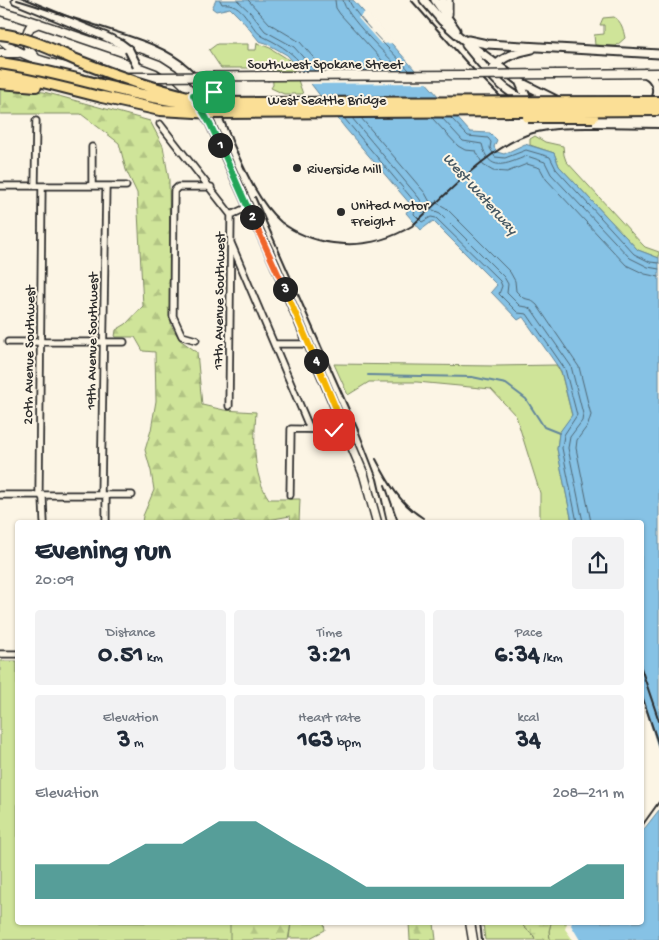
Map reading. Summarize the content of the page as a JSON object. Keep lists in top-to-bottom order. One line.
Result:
{"streets":{"highway":["West Seattle Bridge"],"main road":["Southwest Spokane Street"],"street":["17th Avenue Southwest","19th Avenue Southwest","20th Avenue Southwest"]},"water":["West Waterway"],"places":["Riverside Mill","United Motor Freight"],"page":{"pins":["1","2","3","4"],"heading":["Evening run","20:09"],"stats":[["Distance","0.51 km"],["Time","3:21"],["Pace","6:34 /km"],["Elevation","3 m"],["Heart rate","163 bpm"],["kcal","34"]],"chart":["Elevation","208–211 m"]}}
